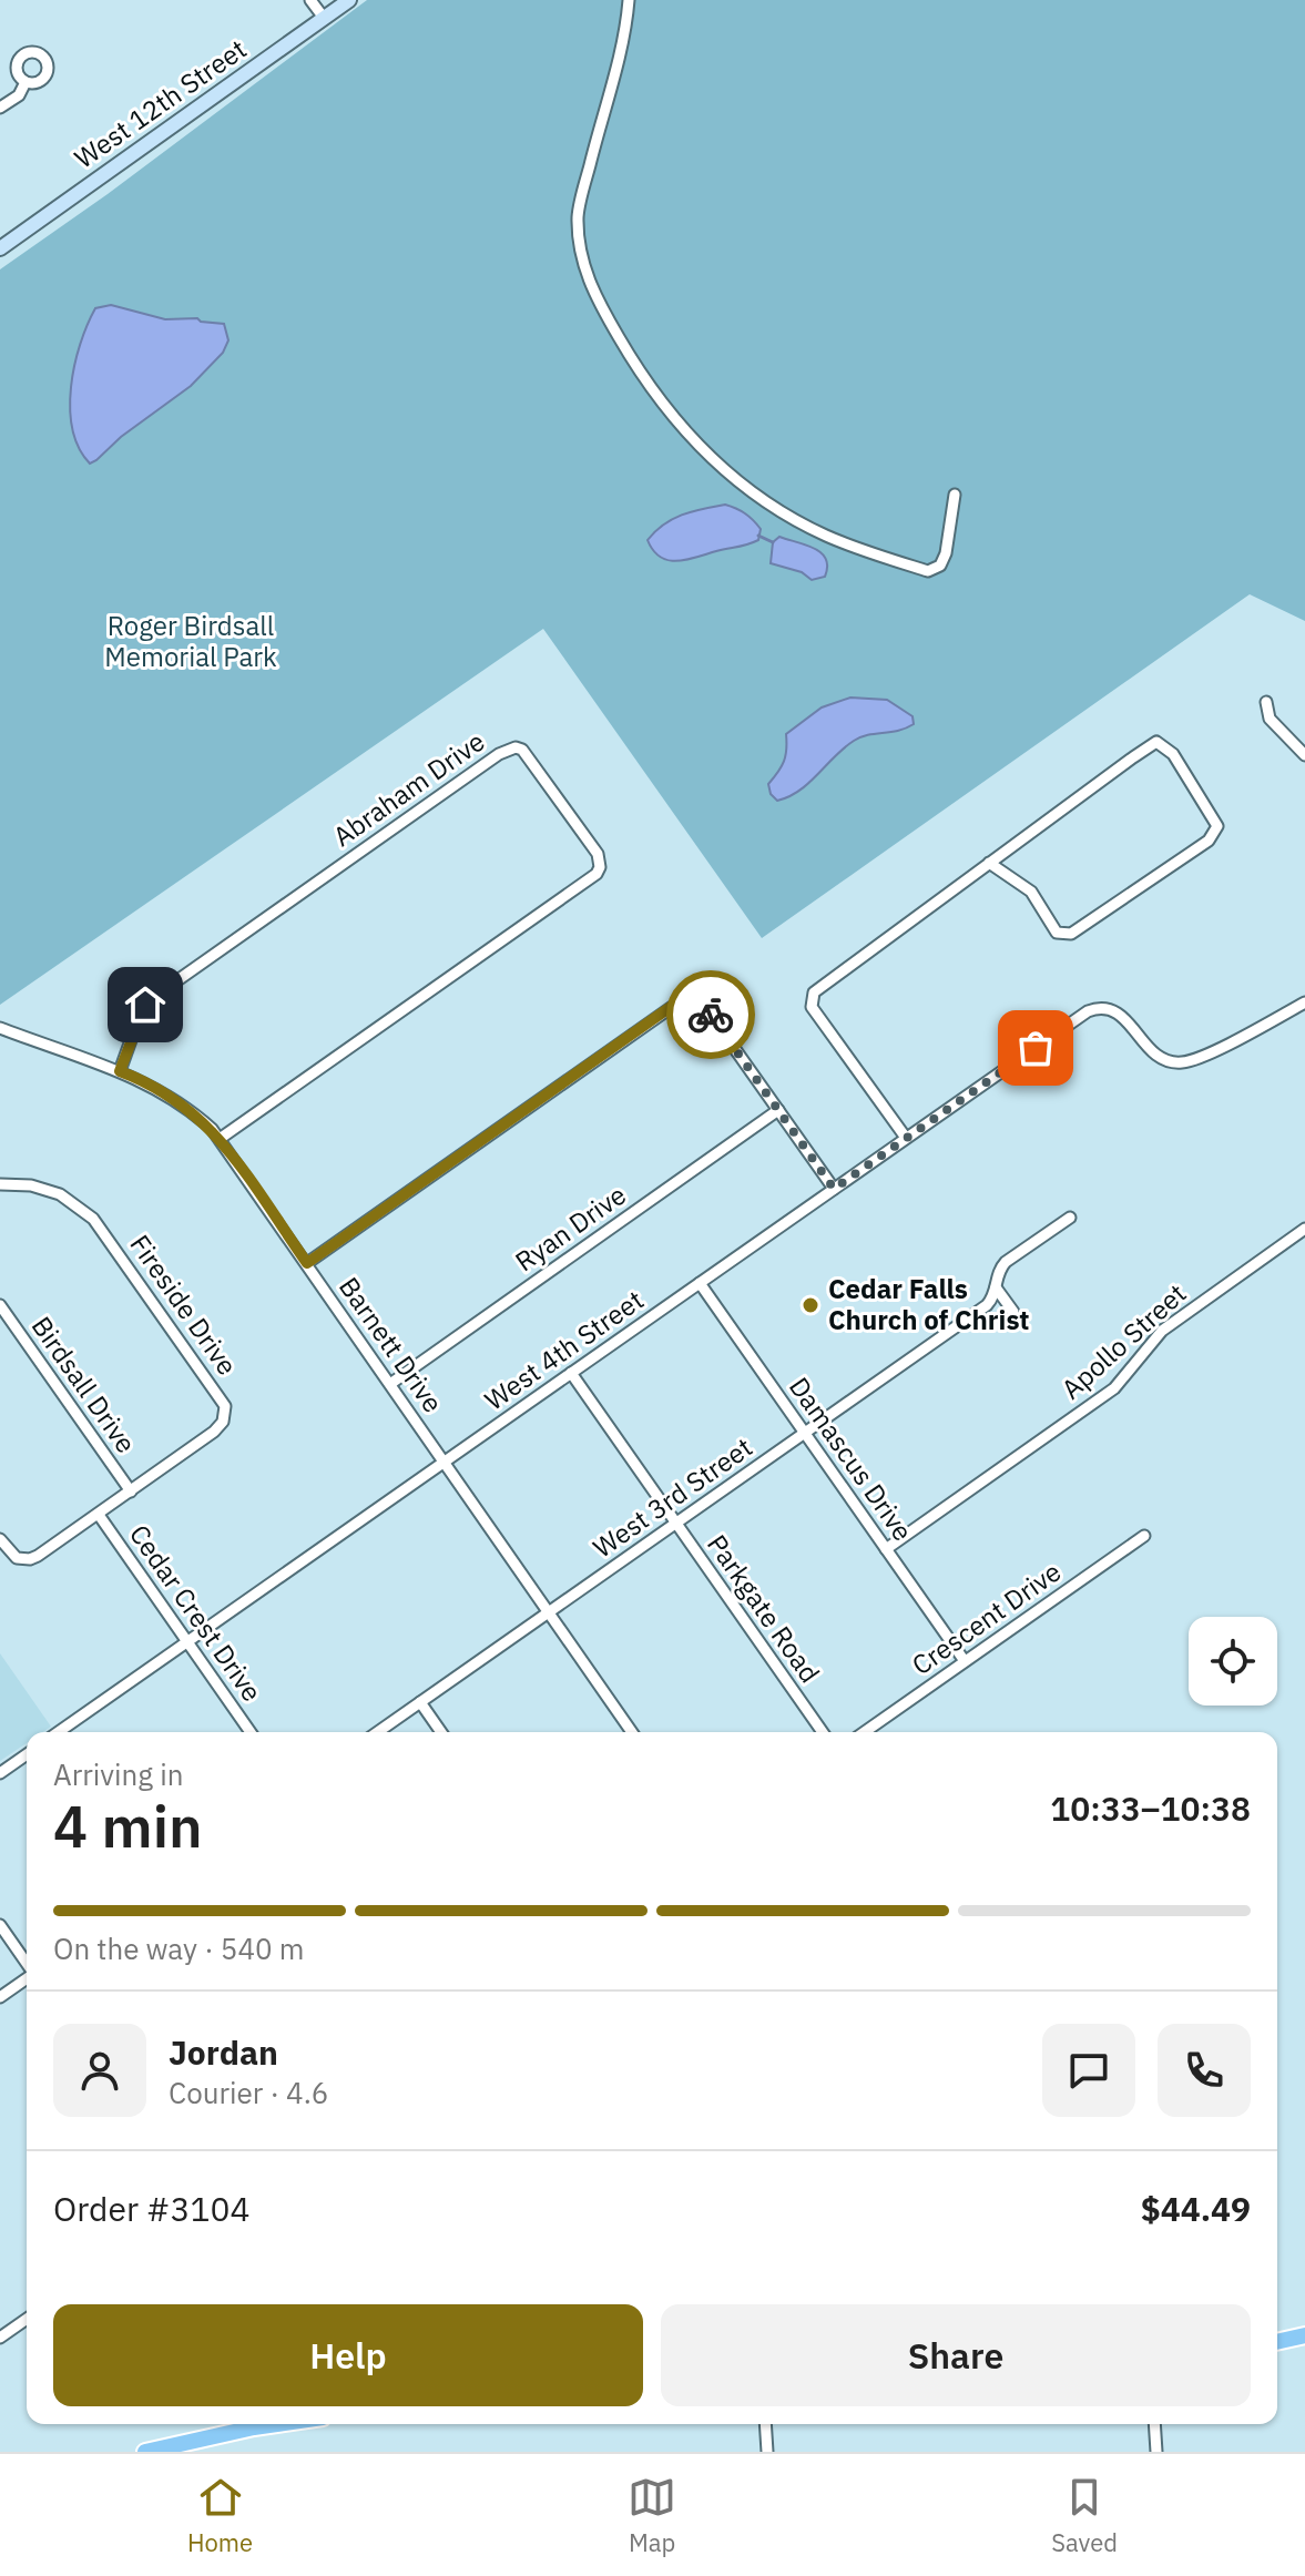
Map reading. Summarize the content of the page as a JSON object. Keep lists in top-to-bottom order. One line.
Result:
{"streets":{"main road":["West 12th Street"],"street":["Abraham Drive","Ryan Drive","Fireside Drive","Apollo Street","Barnett Drive","West 4th Street","Birdsall Drive","Damascus Drive","West 3rd Street","Parkgate Road","Cedar Crest Drive","Crescent Drive"]},"crossings":[["Abraham Drive","Barnett Drive"],["Ryan Drive","Barnett Drive"],["Fireside Drive","Birdsall Drive"],["Fireside Drive","Cedar Crest Drive"],["Apollo Street","Damascus Drive"],["Barnett Drive","West 4th Street"],["Barnett Drive","West 3rd Street"],["West 4th Street","Damascus Drive"],["West 4th Street","Parkgate Road"],["West 4th Street","Cedar Crest Drive"],["Damascus Drive","West 3rd Street"],["Damascus Drive","Crescent Drive"],["West 3rd Street","Parkgate Road"]],"parks":["Roger Birdsall Memorial Park"],"places":["Cedar Falls Church of Christ"],"page":{"heading":["4 min","Arriving in","10:33–10:38"],"panel":["Jordan","Courier · 4.6","Order #3104","$44.49"],"bar":"On the way · 540 m","buttons":["Help","Share"],"tabs":["Home","Map","Saved"]}}
